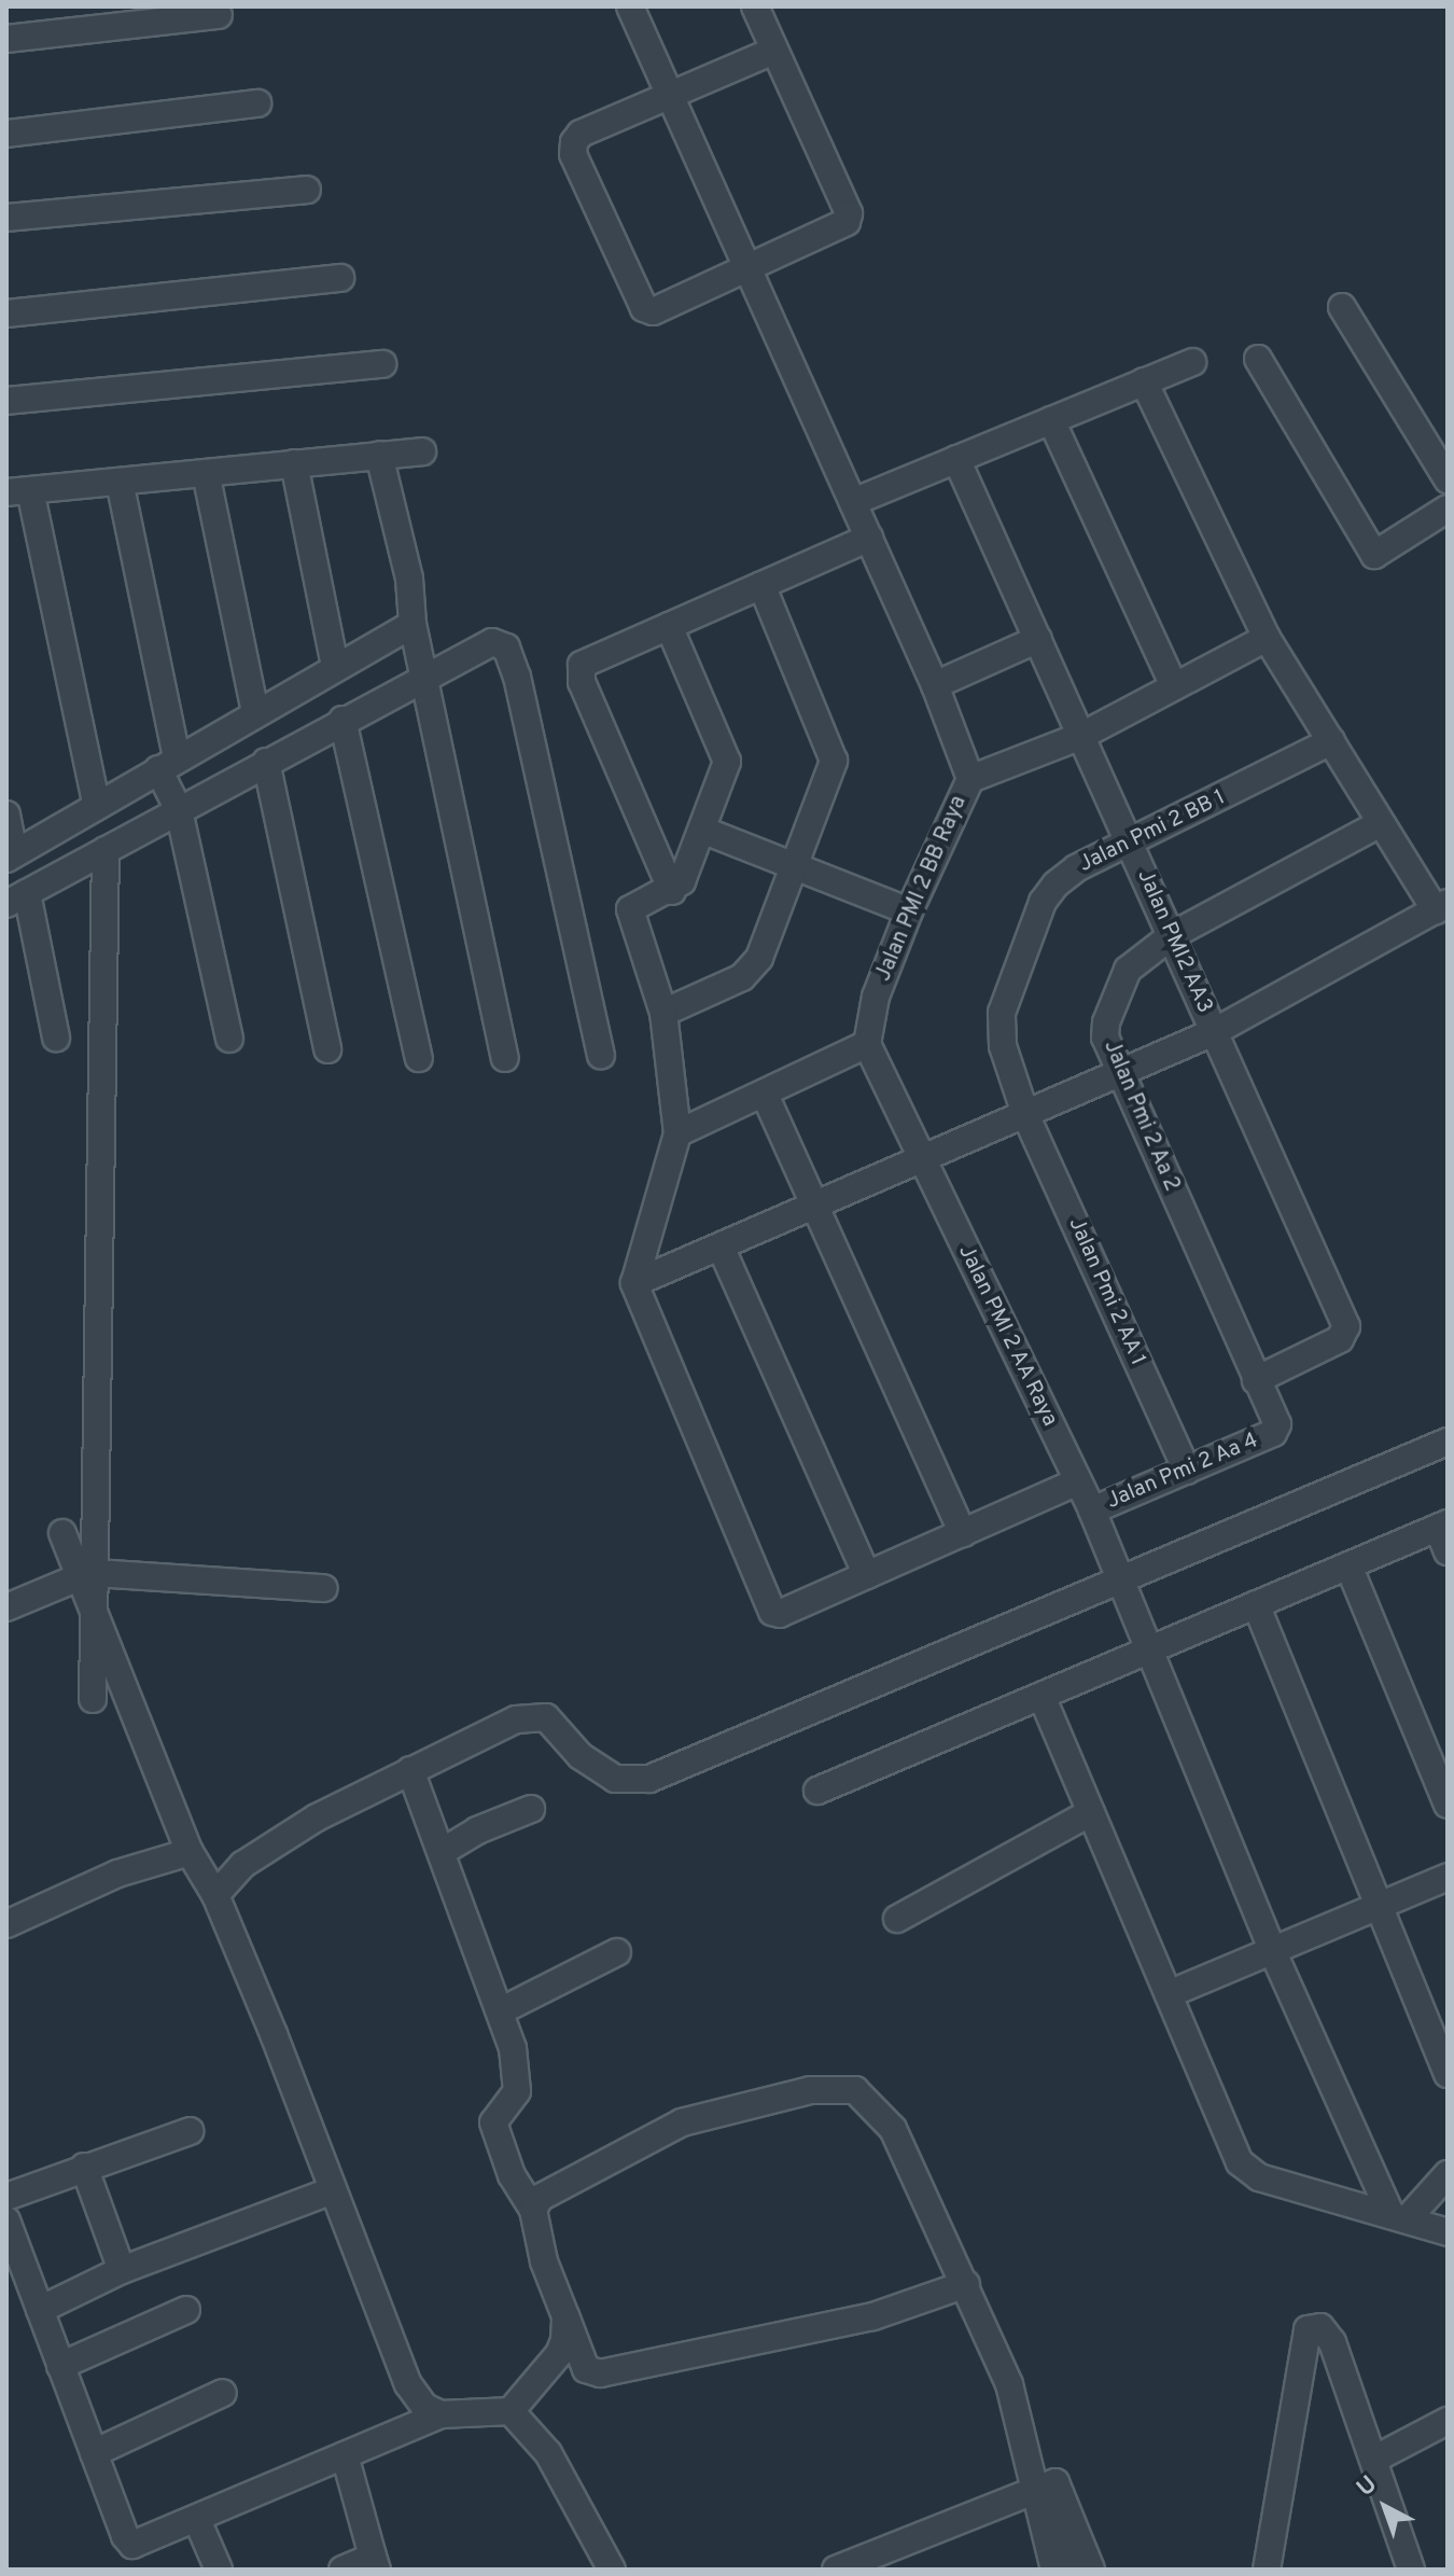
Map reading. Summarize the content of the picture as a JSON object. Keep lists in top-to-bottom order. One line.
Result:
{"streets":{"street":["Jalan Pmi 2 BB 1","Jalan PMI 2 BB Raya","Jalan PMI2 AA3","Jalan Pmi 2 Aa 2","Jalan Pmi 2 AA 1","Jalan PMI 2 AA Raya","Jalan Pmi 2 Aa 4"]},"crossings":[["Jalan Pmi 2 BB 1","Jalan PMI2 AA3"],["Jalan Pmi 2 BB 1","Jalan Pmi 2 AA 1"],["Jalan PMI 2 BB Raya","Jalan PMI2 AA3"],["Jalan PMI2 AA3","Jalan Pmi 2 Aa 2"],["Jalan Pmi 2 Aa 2","Jalan Pmi 2 Aa 4"],["Jalan Pmi 2 AA 1","Jalan Pmi 2 Aa 4"],["Jalan PMI 2 AA Raya","Jalan Pmi 2 Aa 4"]],"north":"top left"}
